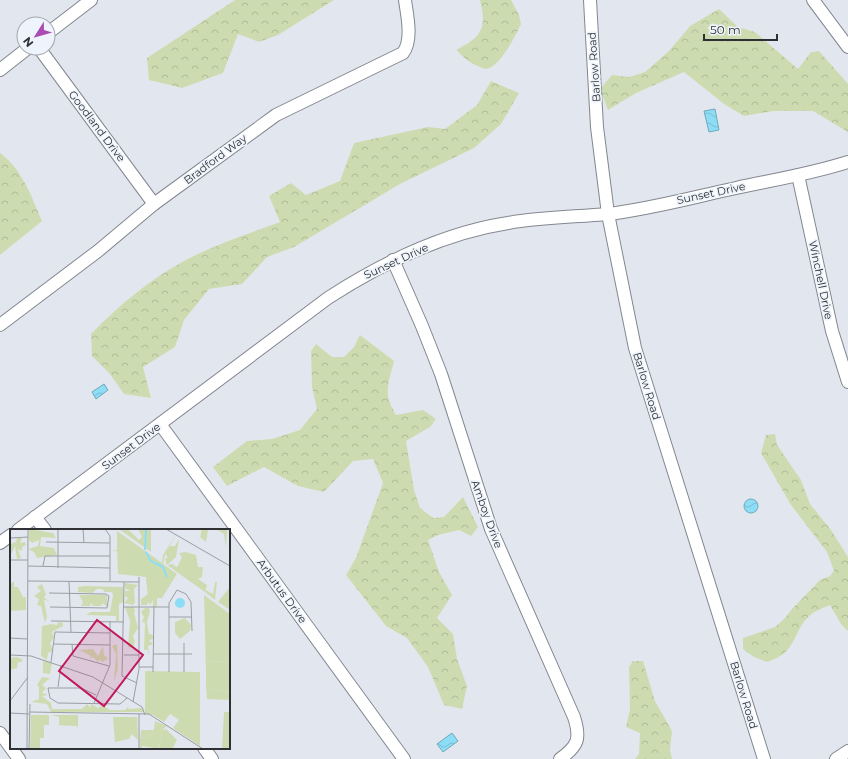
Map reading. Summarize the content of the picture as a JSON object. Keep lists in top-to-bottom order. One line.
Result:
{"streets":{"street":["Barlow Road","Goodland Drive","Bradford Way","Sunset Drive","Winchell Drive","Amboy Drive","Arbutus Drive"]},"crossings":[["Barlow Road","Sunset Drive"],["Goodland Drive","Bradford Way"],["Sunset Drive","Winchell Drive"],["Sunset Drive","Amboy Drive"],["Sunset Drive","Arbutus Drive"]],"scale_bar":"50 m","north":"bottom left"}
